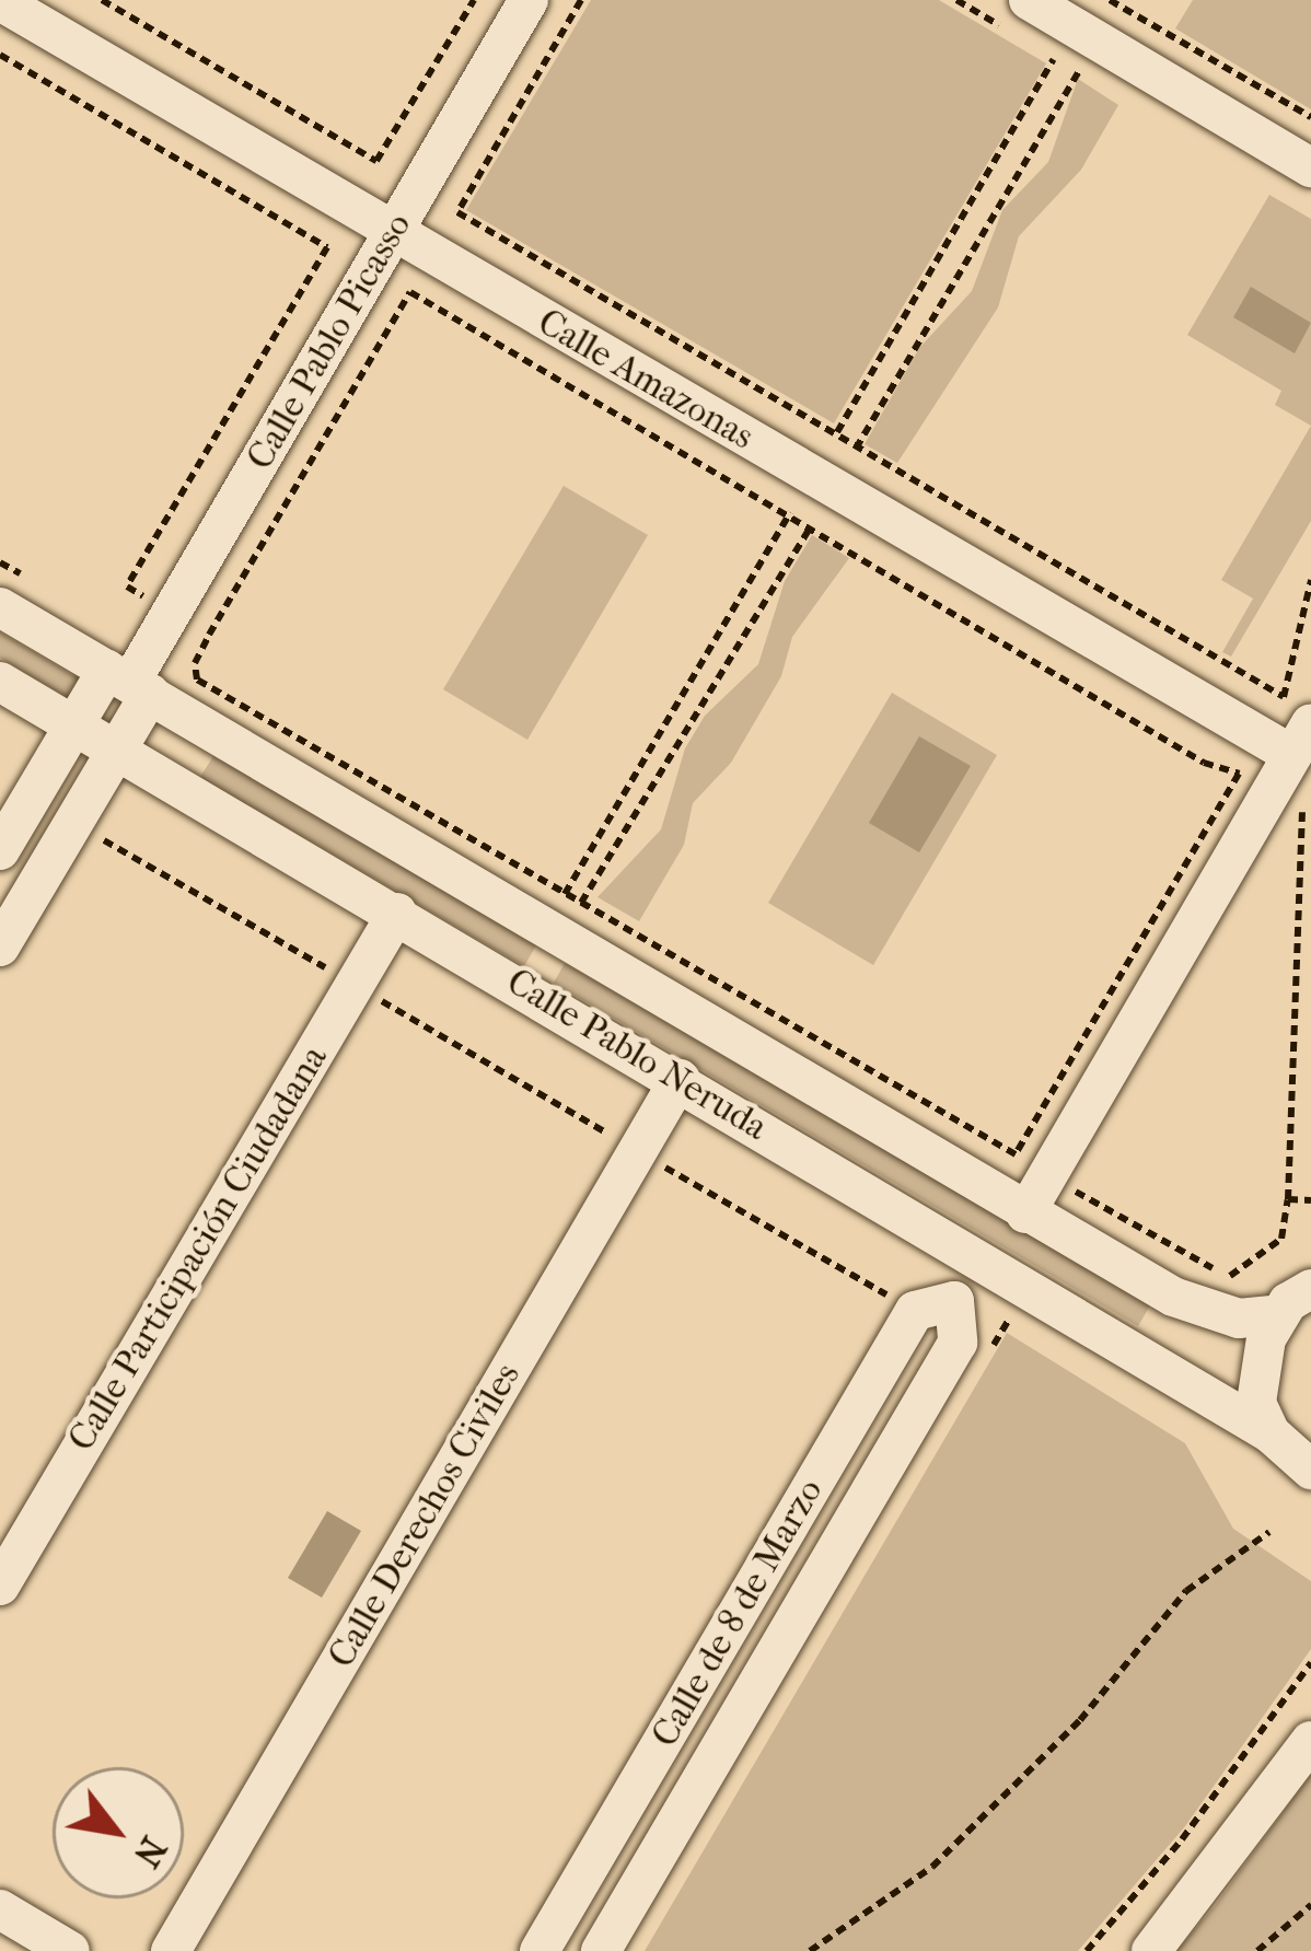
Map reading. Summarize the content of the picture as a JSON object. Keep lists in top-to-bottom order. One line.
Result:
{"streets":{"street":["Calle Pablo Picasso","Calle Amazonas","Calle Pablo Neruda","Calle Participación Ciudadana","Calle Derechos Civiles","Calle de 8 de Marzo"]},"crossings":[["Calle Pablo Picasso","Calle Amazonas"],["Calle Pablo Picasso","Calle Pablo Neruda"],["Calle Pablo Neruda","Calle Participación Ciudadana"],["Calle Pablo Neruda","Calle Derechos Civiles"],["Calle Pablo Neruda","Calle de 8 de Marzo"]],"north":"bottom right"}
